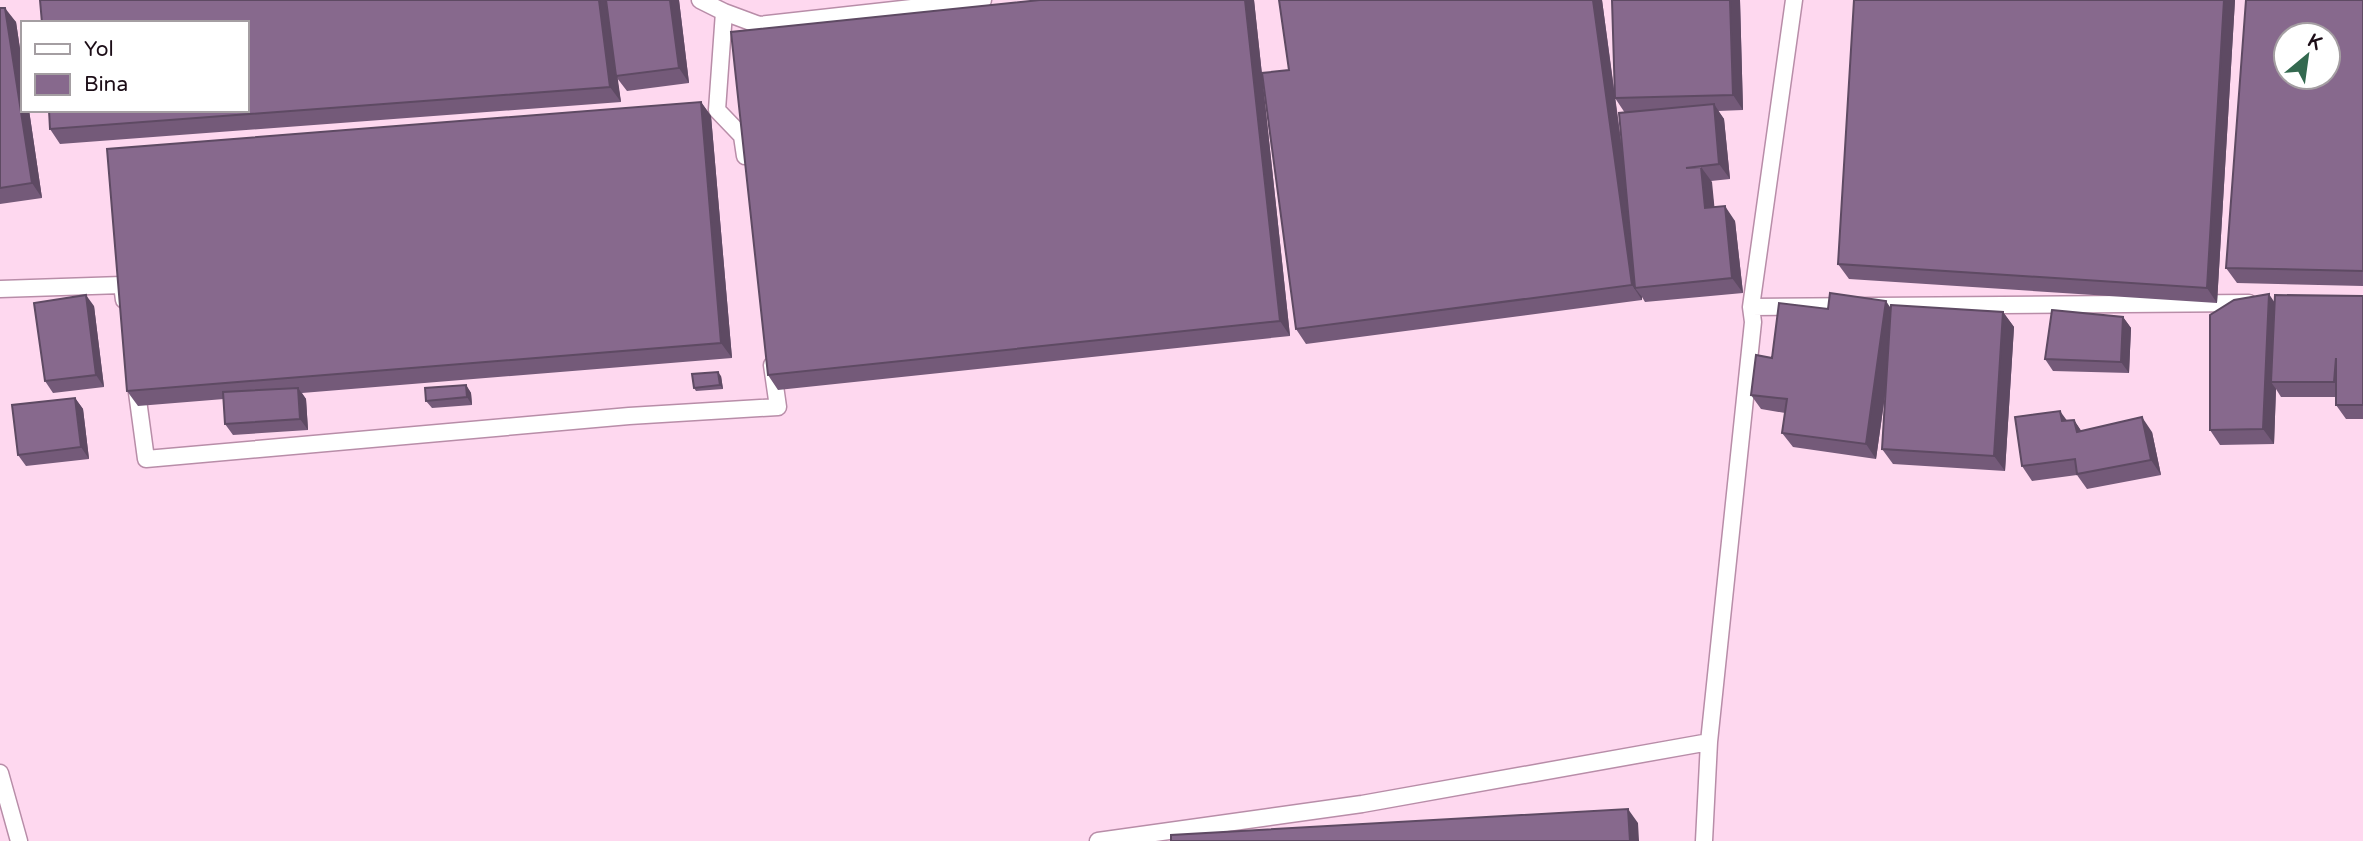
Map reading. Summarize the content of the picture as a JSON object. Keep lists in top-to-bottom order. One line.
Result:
{"legend":["Yol","Bina"],"north":"top right"}
